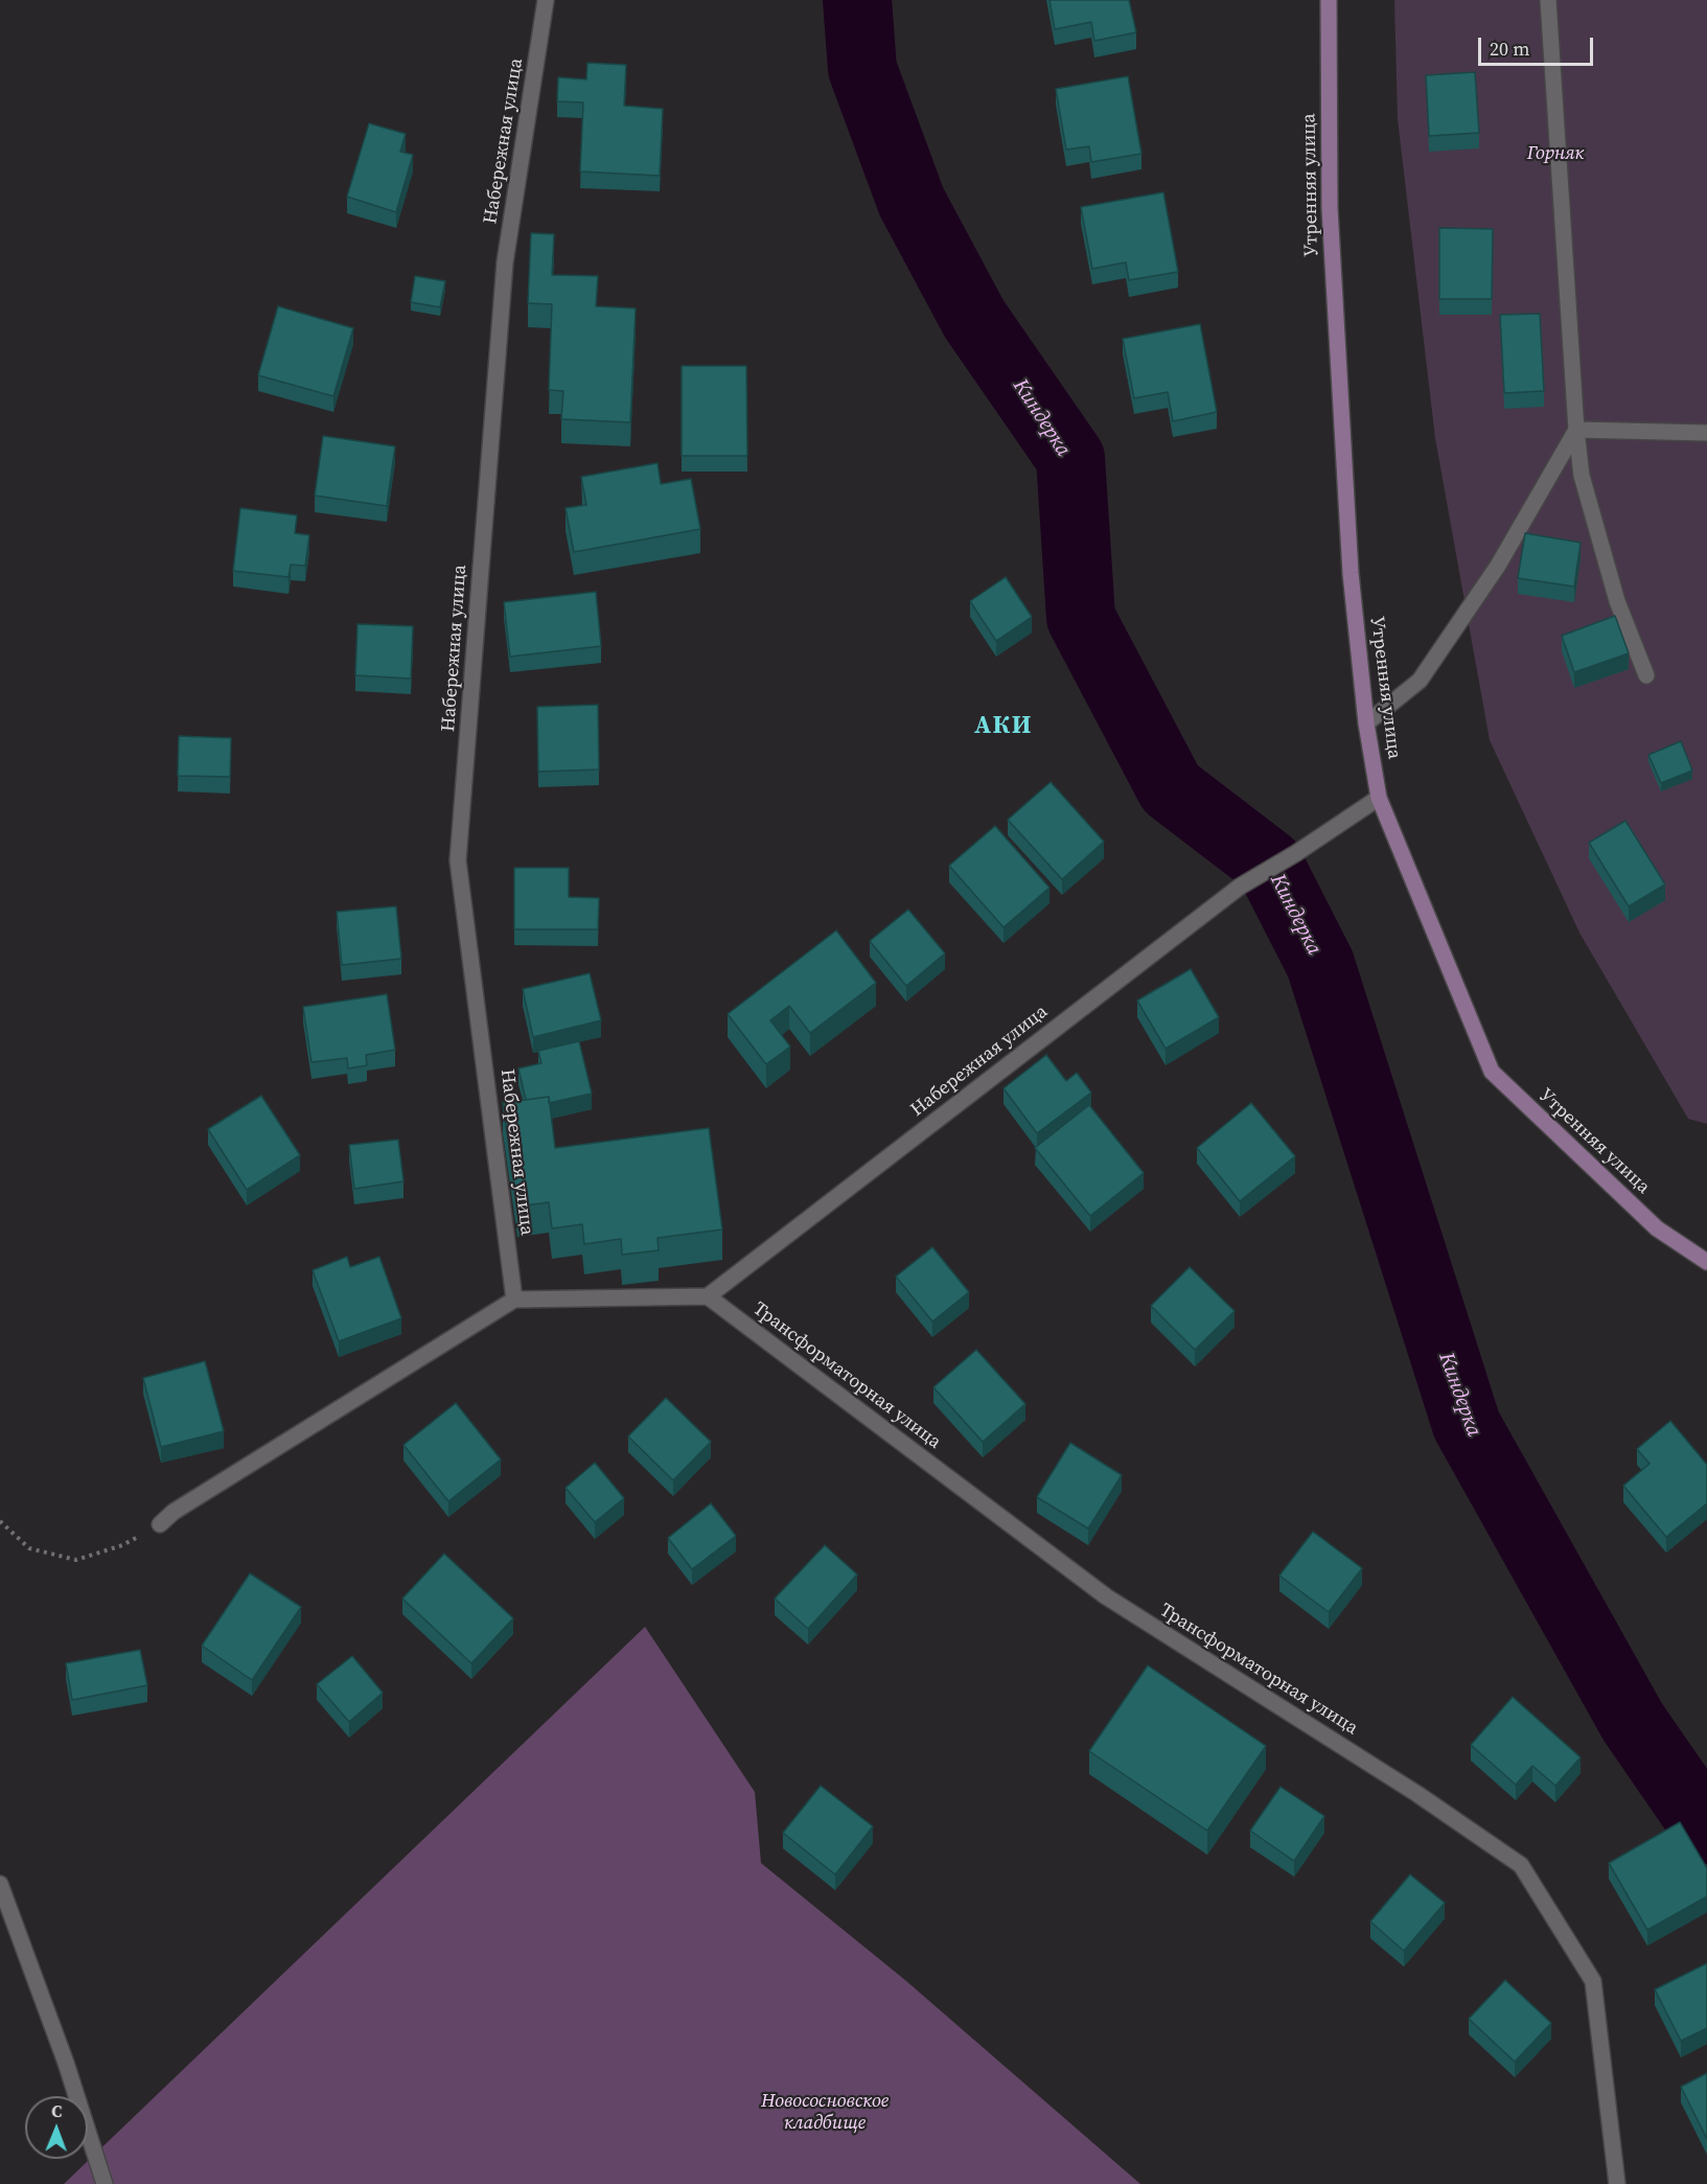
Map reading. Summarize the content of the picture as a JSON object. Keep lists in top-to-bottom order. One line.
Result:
{"streets":{"street":["Набережная улица","Утренняя улица","Трансформаторная улица"]},"crossings":[["Набережная улица","Утренняя улица"],["Набережная улица","Трансформаторная улица"]],"districts":["АКИ"],"water":["Киндерка"],"parks":["Горняк","Новососновское кладбище"],"scale_bar":"20 m","north":"top"}
